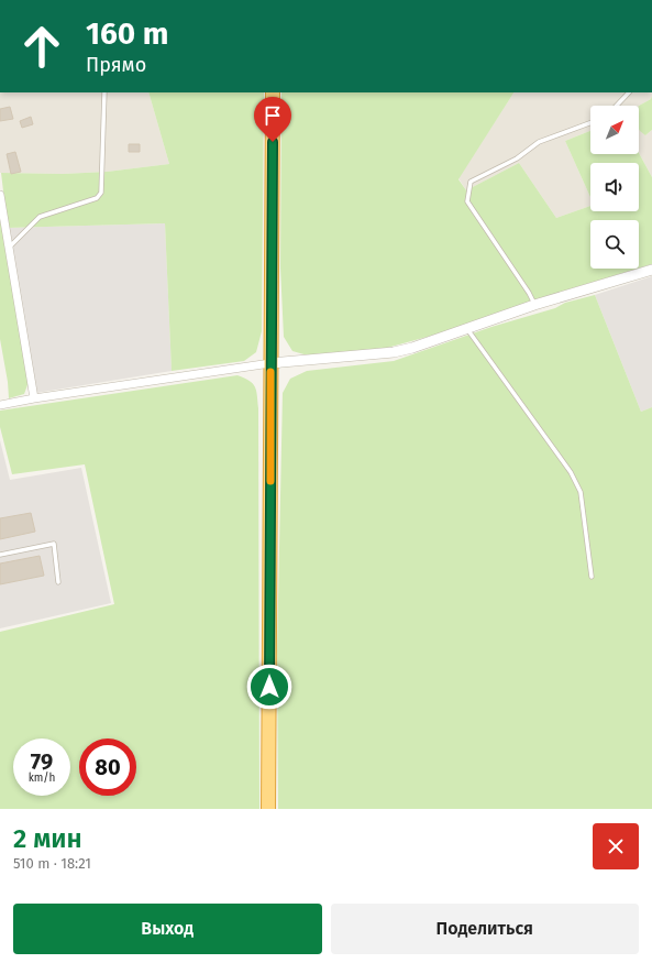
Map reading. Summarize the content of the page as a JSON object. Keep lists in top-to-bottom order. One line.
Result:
{"north":"top right","page":{"turn":["160 m","Прямо"],"speed":"79 km/h","limit":"80","heading":["2 мин","510 m · 18:21"],"buttons":["Выход","Поделиться"]}}
